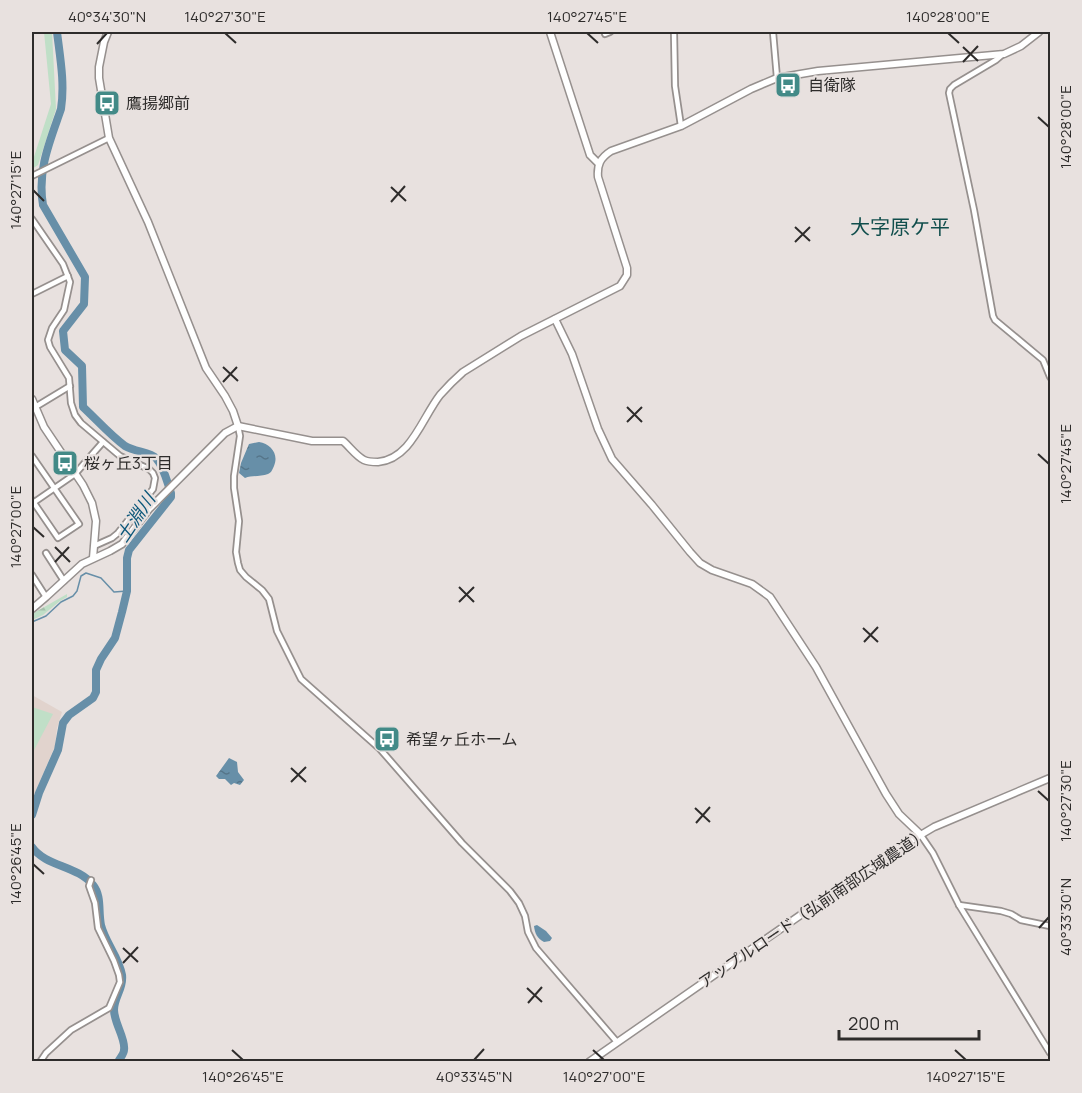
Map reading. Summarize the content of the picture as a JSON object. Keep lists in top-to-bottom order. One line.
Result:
{"streets":{"street":["アップルロード（弘前南部広域農道）"]},"districts":["大字原ケ平"],"water":["土淵川"],"places":{"bus stop":["自衛隊","鷹揚郷前","桜ヶ丘3丁目","希望ヶ丘ホーム"]},"scale_bar":"200 m","coordinates":["40°34'30\"N","140°27'30\"E","140°27'45\"E","140°28'00\"E","140°27'15\"E","140°27'00\"E","140°26'45\"E","40°33'30\"N","40°33'45\"N"]}
